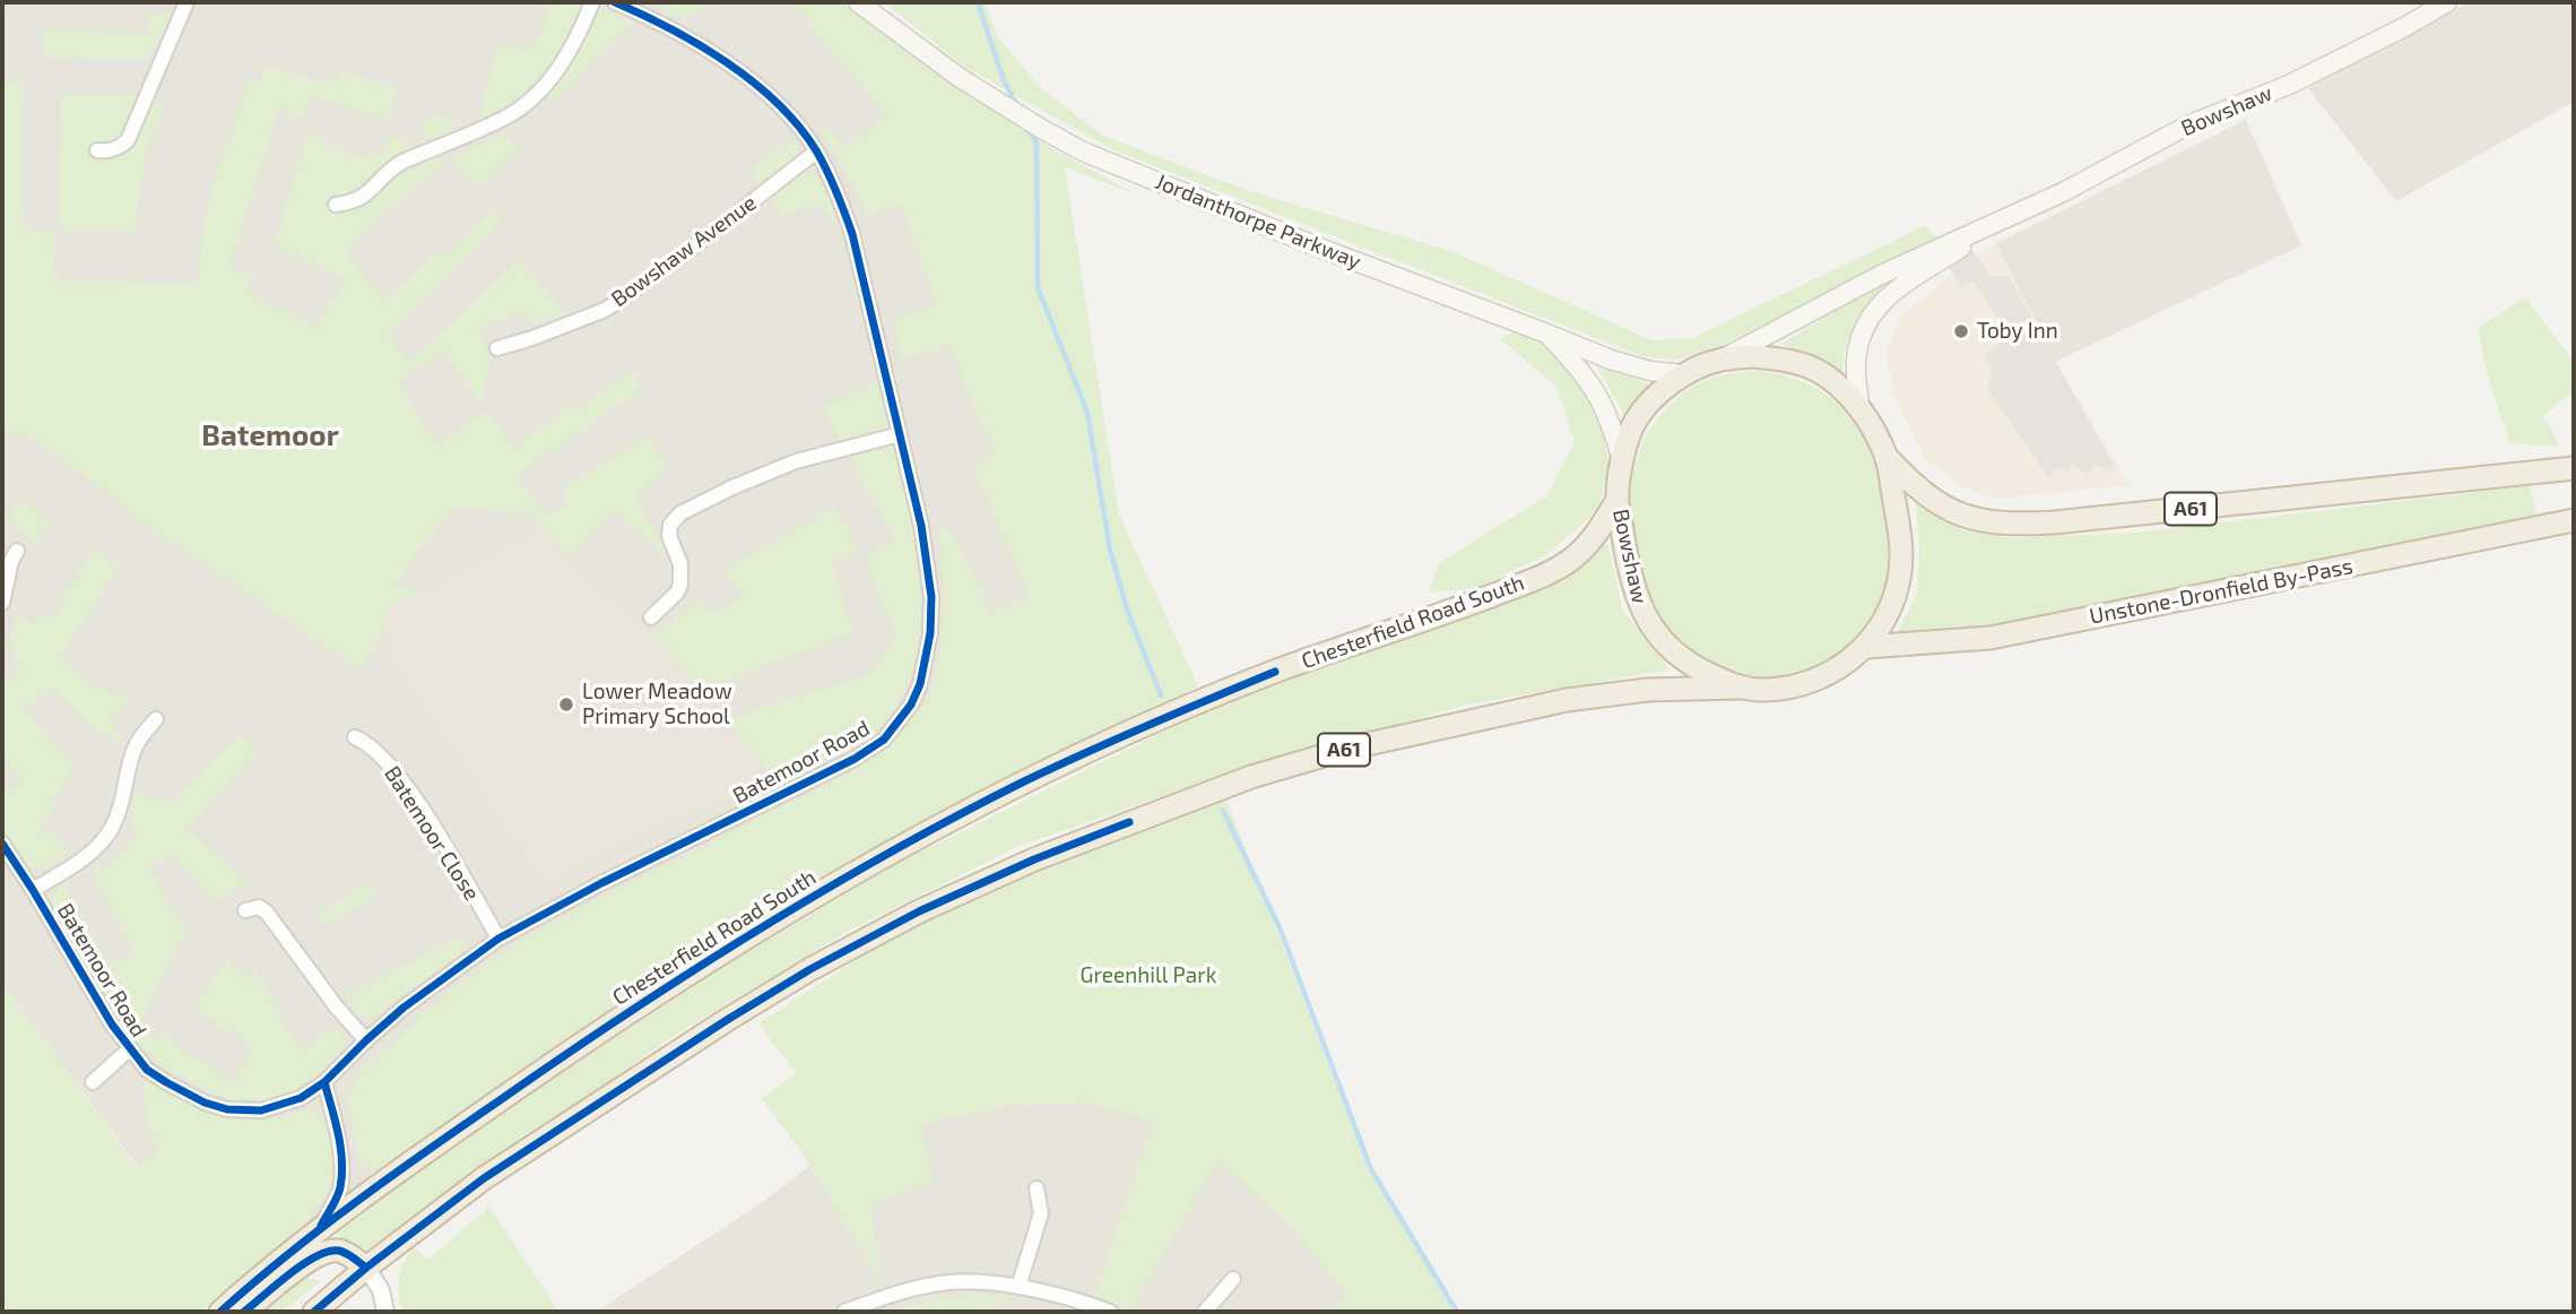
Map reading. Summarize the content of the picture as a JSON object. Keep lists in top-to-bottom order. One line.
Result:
{"streets":{"highway":["Bowshaw","A61","Unstone-Dronfield By-Pass","Chesterfield Road South"],"main road":["Jordanthorpe Parkway"],"street":["Bowshaw Avenue","Batemoor Road","Batemoor Close"]},"crossings":[["Bowshaw","Jordanthorpe Parkway"],["Bowshaw","A61"],["Bowshaw","Unstone-Dronfield By-Pass"],["Bowshaw","Chesterfield Road South"],["Bowshaw Avenue","Batemoor Road"],["Batemoor Road","Batemoor Close"]],"districts":["Batemoor"],"parks":["Greenhill Park"],"places":["Toby Inn","Lower Meadow Primary School"]}
